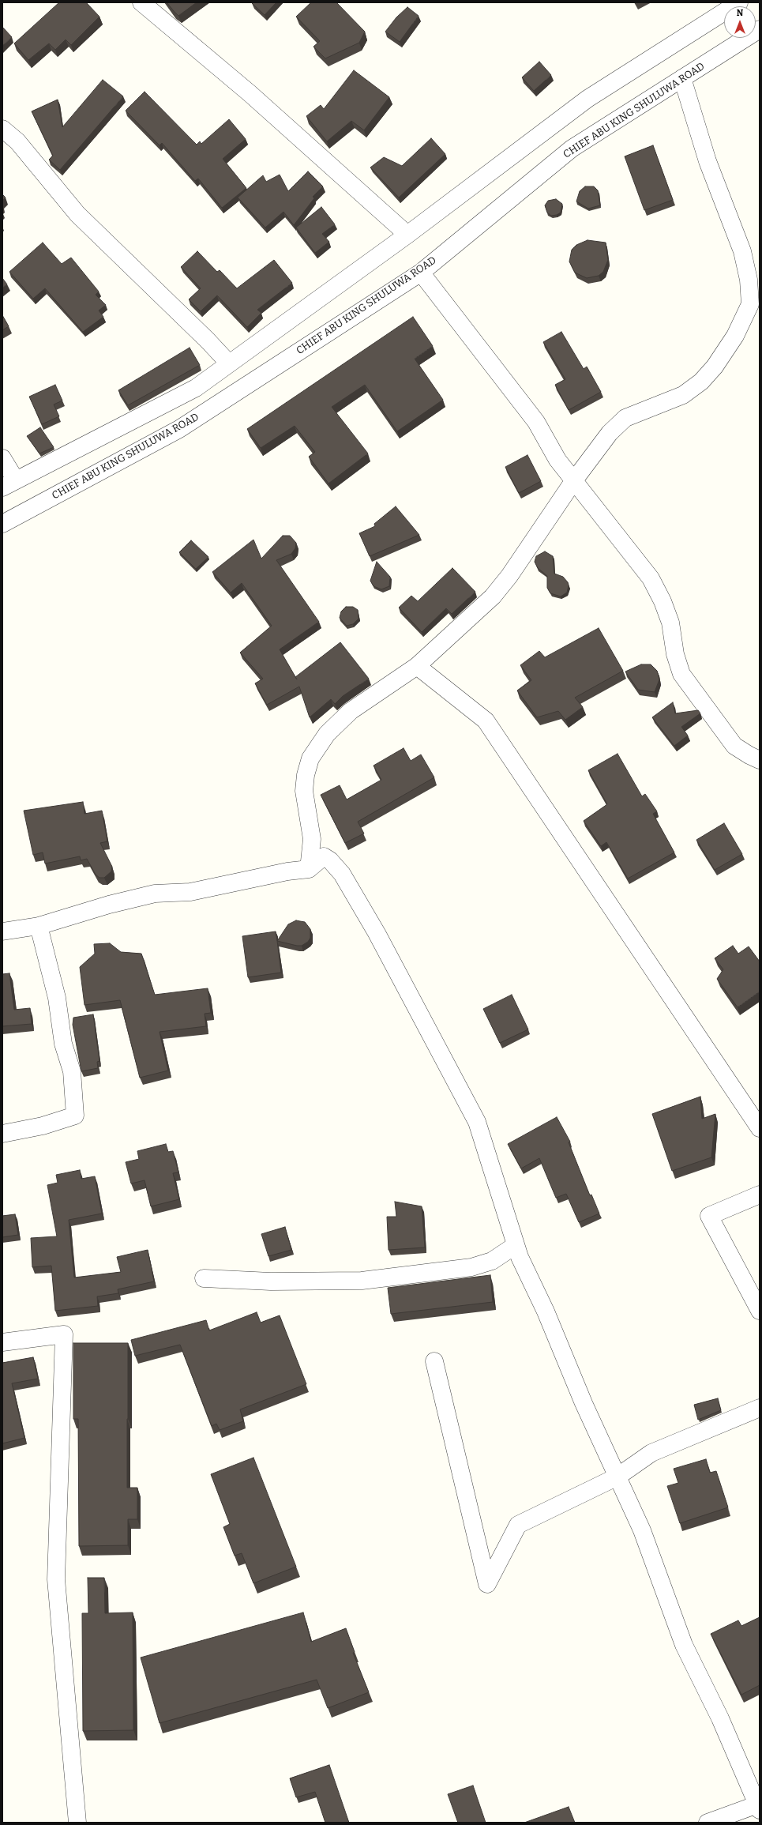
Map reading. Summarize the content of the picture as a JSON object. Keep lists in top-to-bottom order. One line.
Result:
{"streets":{"street":["CHIEF ABU KING SHULUWA ROAD"]},"north":"top"}
